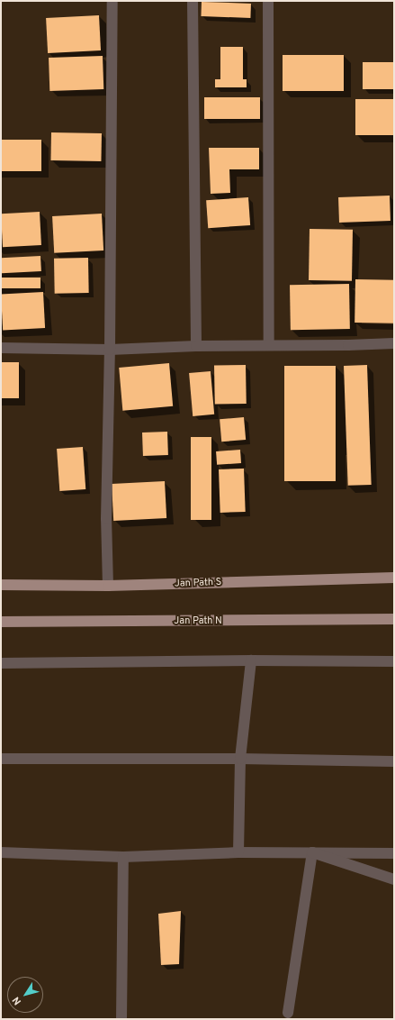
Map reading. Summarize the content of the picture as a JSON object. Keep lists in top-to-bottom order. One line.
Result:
{"streets":{"main road":["Jan Path S","Jan Path N"]},"north":"bottom left"}
